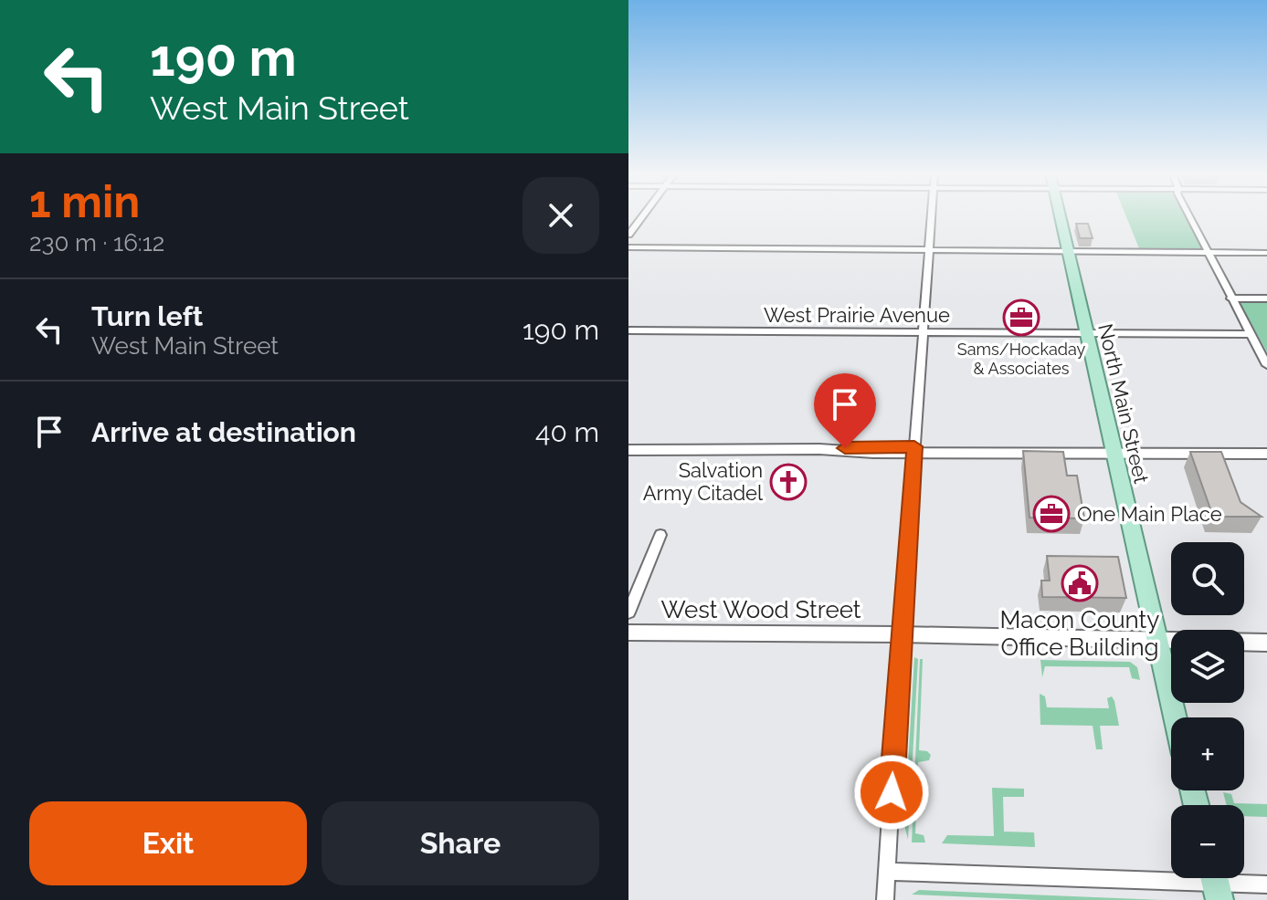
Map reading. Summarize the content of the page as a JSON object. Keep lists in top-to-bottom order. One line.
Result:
{"streets":{"main road":["North Main Street"],"street":["West Prairie Avenue","West Wood Street"]},"crossings":[["West Prairie Avenue","North Main Street"],["North Main Street","West Wood Street"]],"places":{"office":["Sams/Hockaday & Associates","One Main Place"],"church":["Salvation Army Citadel"],"public building":["Macon County Office Building"]},"page":{"turn":["190 m","West Main Street"],"heading":["1 min","230 m · 16:12"],"list":[{"name":"Turn left","note":"West Main Street","value":"190 m"},{"name":"Arrive at destination","value":"40 m"}],"map_buttons":["+","−"],"buttons":["Exit","Share"]}}
